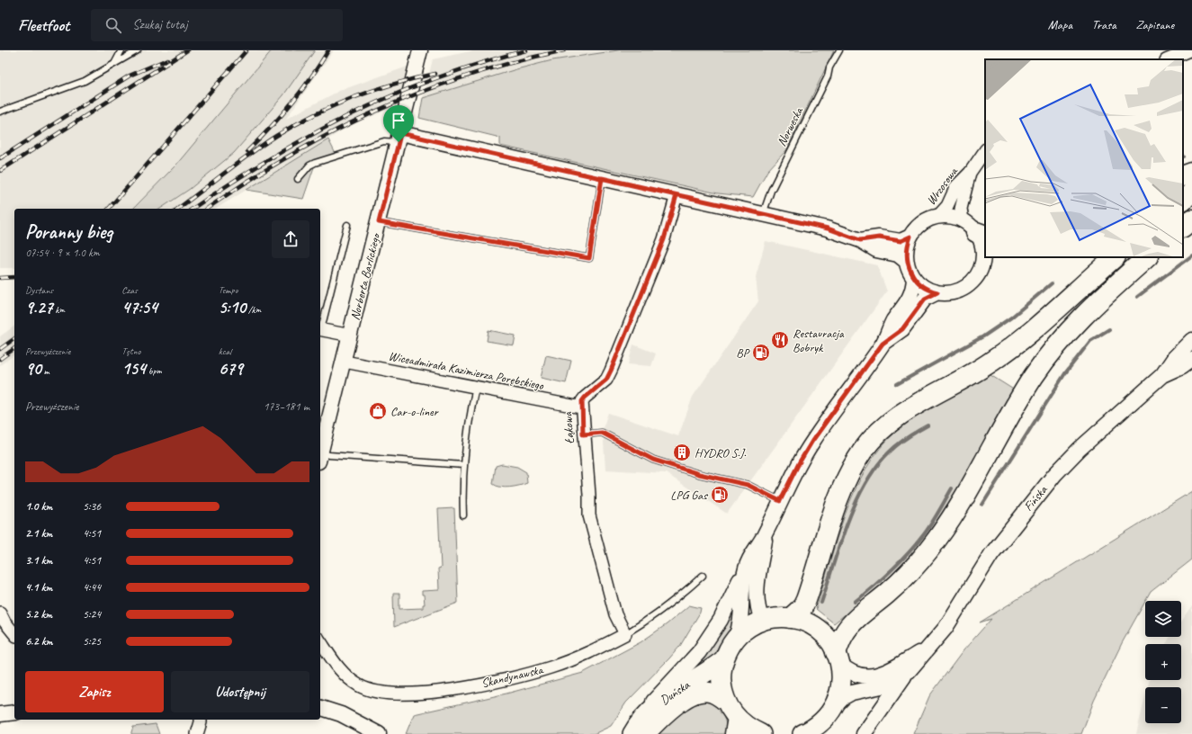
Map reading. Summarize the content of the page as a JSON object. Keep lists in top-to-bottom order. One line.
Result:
{"streets":{"highway":["Duńska"],"street":["Wrzosowa","Norberta Barlickiego","Wiceadmirała Kazimierza Porębskiego","Łąkowa","Fińska","Skandynawska"],"lane":["Norweska"]},"crossings":[["Norberta Barlickiego","Wiceadmirała Kazimierza Porębskiego"],["Wiceadmirała Kazimierza Porębskiego","Łąkowa"],["Łąkowa","Skandynawska"]],"places":{"restaurant":["Restauracja Bobryk"],"fuel station":["BP","LPG Gas"],"shop":["Car-o-liner"],"building":["HYDRO S.J."]},"page":{"header":"Fleetfoot","search":"Szukaj tutaj","nav":["Mapa","Trasa","Zapisane"],"heading":["Poranny bieg","07:54 · 9 × 1.0 km"],"stats":[["Dystans","9.27 km"],["Czas","47:54"],["Tempo","5:10 /km"],["Przewyższenie","90 m"],["Tętno","154 bpm"],["kcal","679"]],"chart":["Przewyższenie","173–181 m"],"list":[{"name":"1.0 km","note":"5:36"},{"name":"2.1 km","note":"4:51"},{"name":"3.1 km","note":"4:51"},{"name":"4.1 km","note":"4:44"},{"name":"5.2 km","note":"5:24"},{"name":"6.2 km","note":"5:25"}],"map_buttons":["+","−"],"buttons":["Zapisz","Udostępnij"]}}
